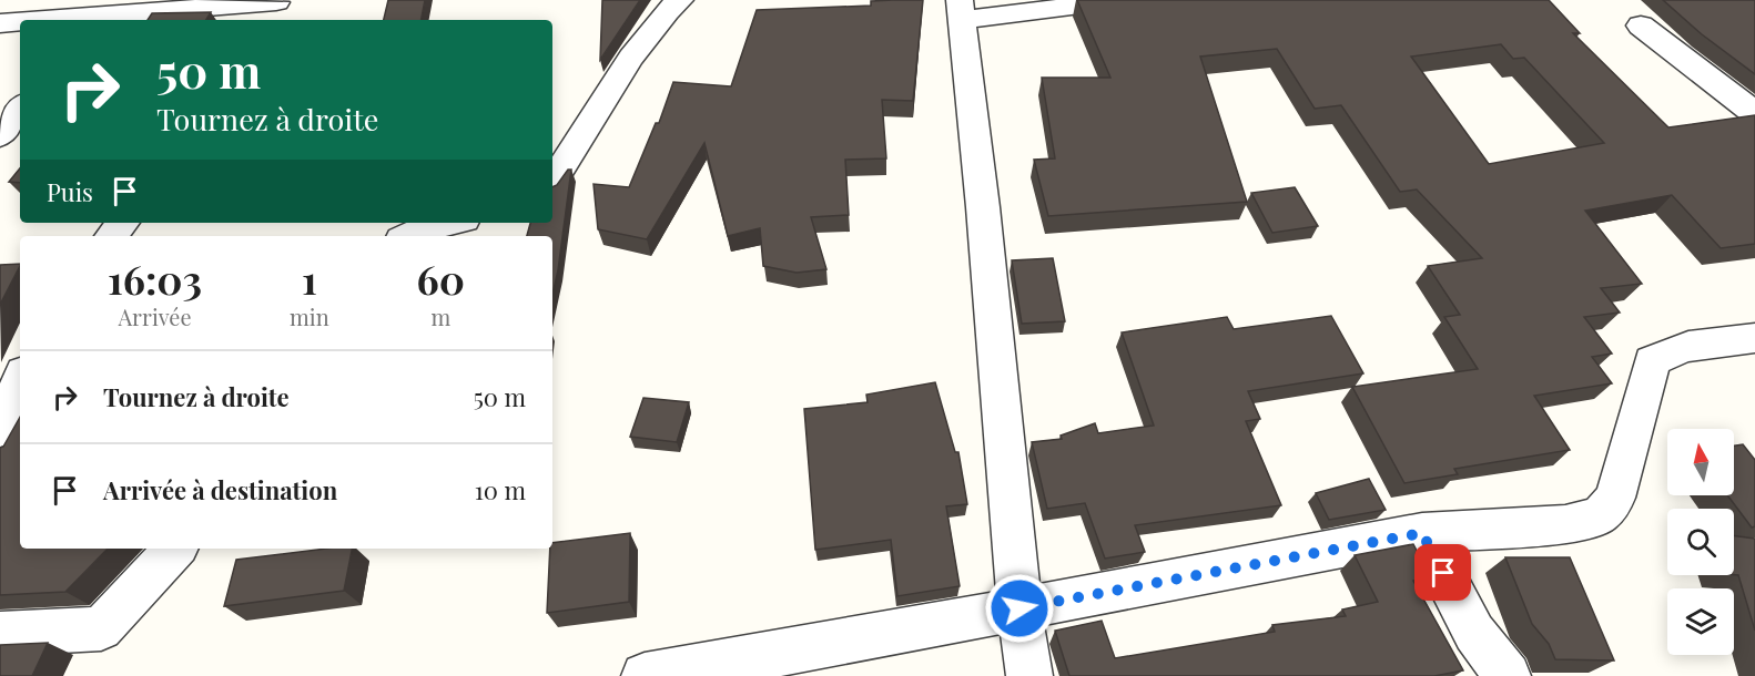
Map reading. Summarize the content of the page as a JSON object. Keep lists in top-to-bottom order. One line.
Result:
{"north":"top","page":{"turn":["50 m","Tournez à droite"],"then":"Puis","eta":["16:03","Arrivée","1","min","60","m"],"list":[{"name":"Tournez à droite","value":"50 m"},{"name":"Arrivée à destination","value":"10 m"}]}}
